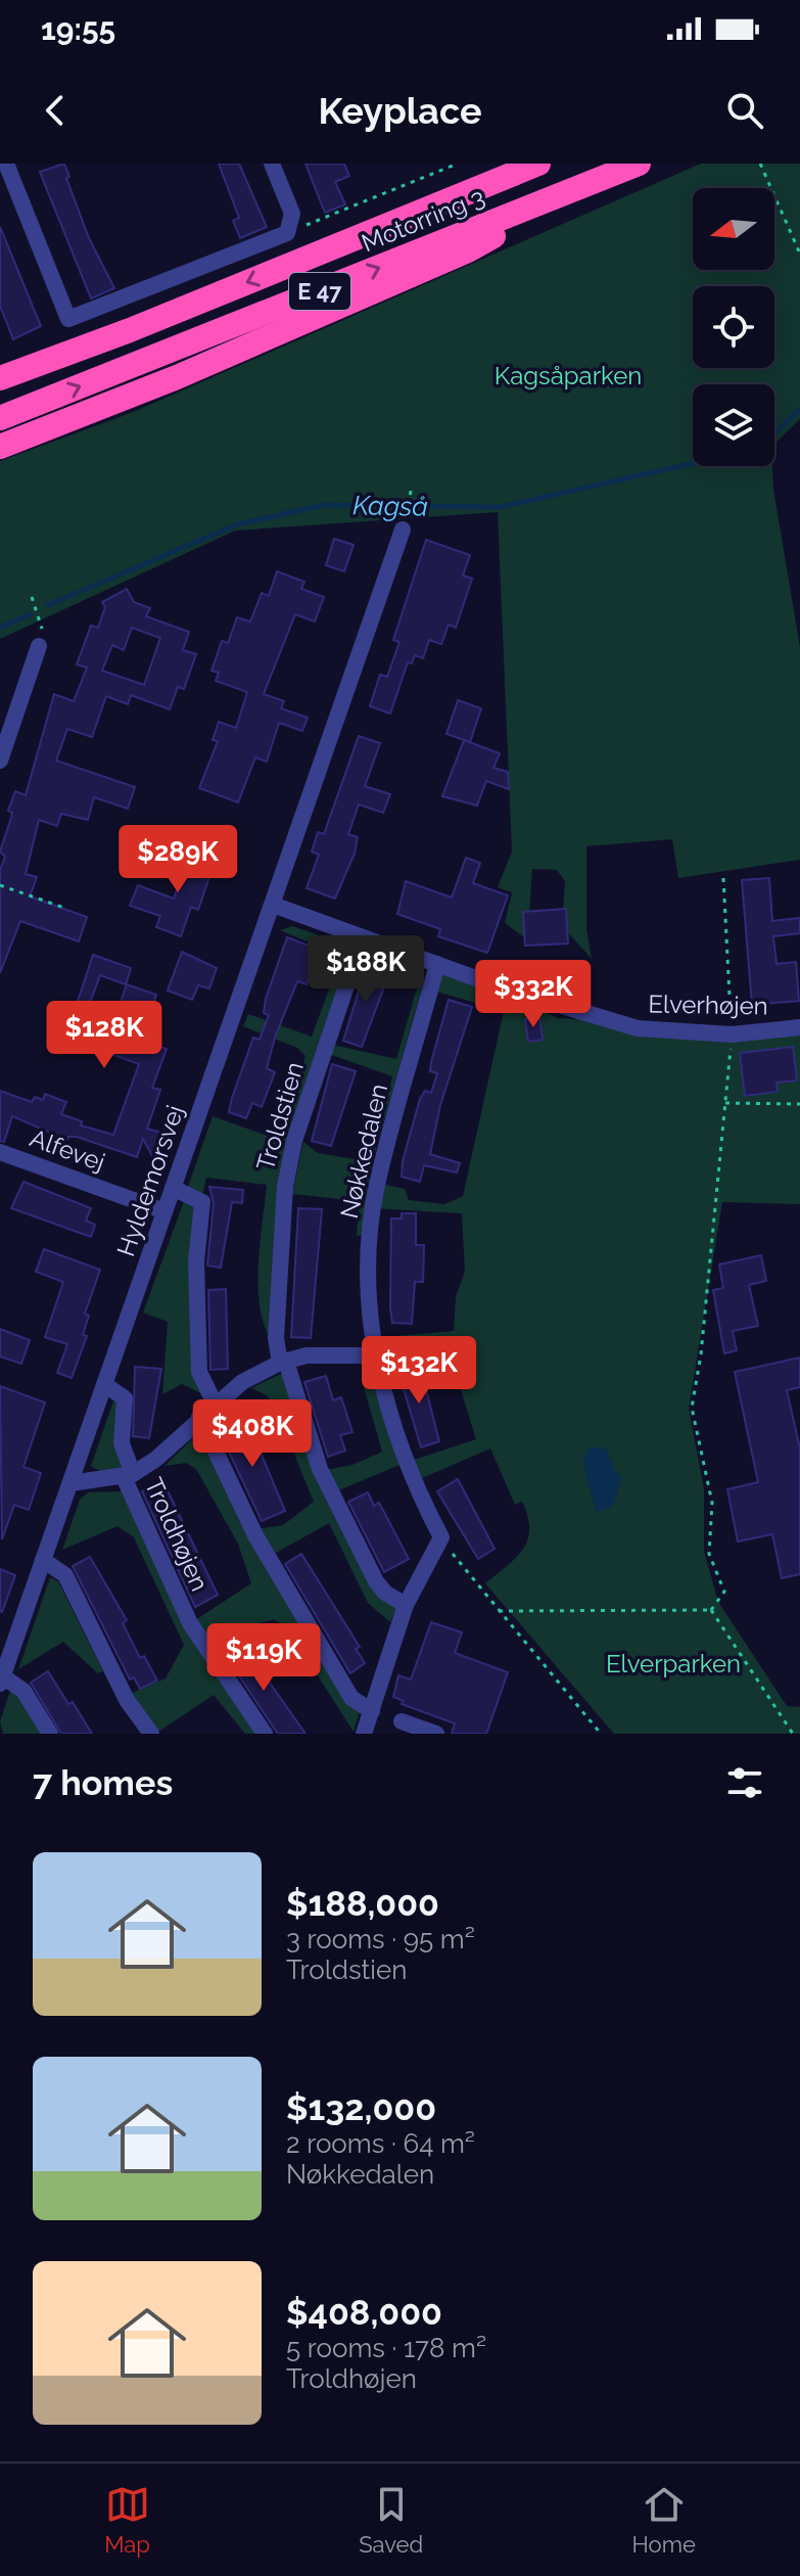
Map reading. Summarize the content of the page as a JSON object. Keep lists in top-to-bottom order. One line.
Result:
{"streets":{"highway":["Motorring 3","E 47"],"street":["Elverhøjen","Troldstien","Alfevej","Nøkkedalen","Hyldemorsvej","Troldhøjen"]},"crossings":[["Troldstien","Troldhøjen"],["Alfevej","Hyldemorsvej"],["Nøkkedalen","Troldhøjen"],["Hyldemorsvej","Troldhøjen"]],"water":["Kagså"],"parks":["Kagsåparken","Elverparken"],"north":"left","page":{"status":"19:55","header":"Keyplace","price":["$289K","$188K","$332K","$128K","$132K","$408K","$119K"],"heading":"7 homes","list":[{"name":"$188,000","note":"3 rooms · 95 m² · Troldstien"},{"name":"$132,000","note":"2 rooms · 64 m² · Nøkkedalen"},{"name":"$408,000","note":"5 rooms · 178 m² · Troldhøjen"}],"tabs":["Map","Saved","Home"]}}
